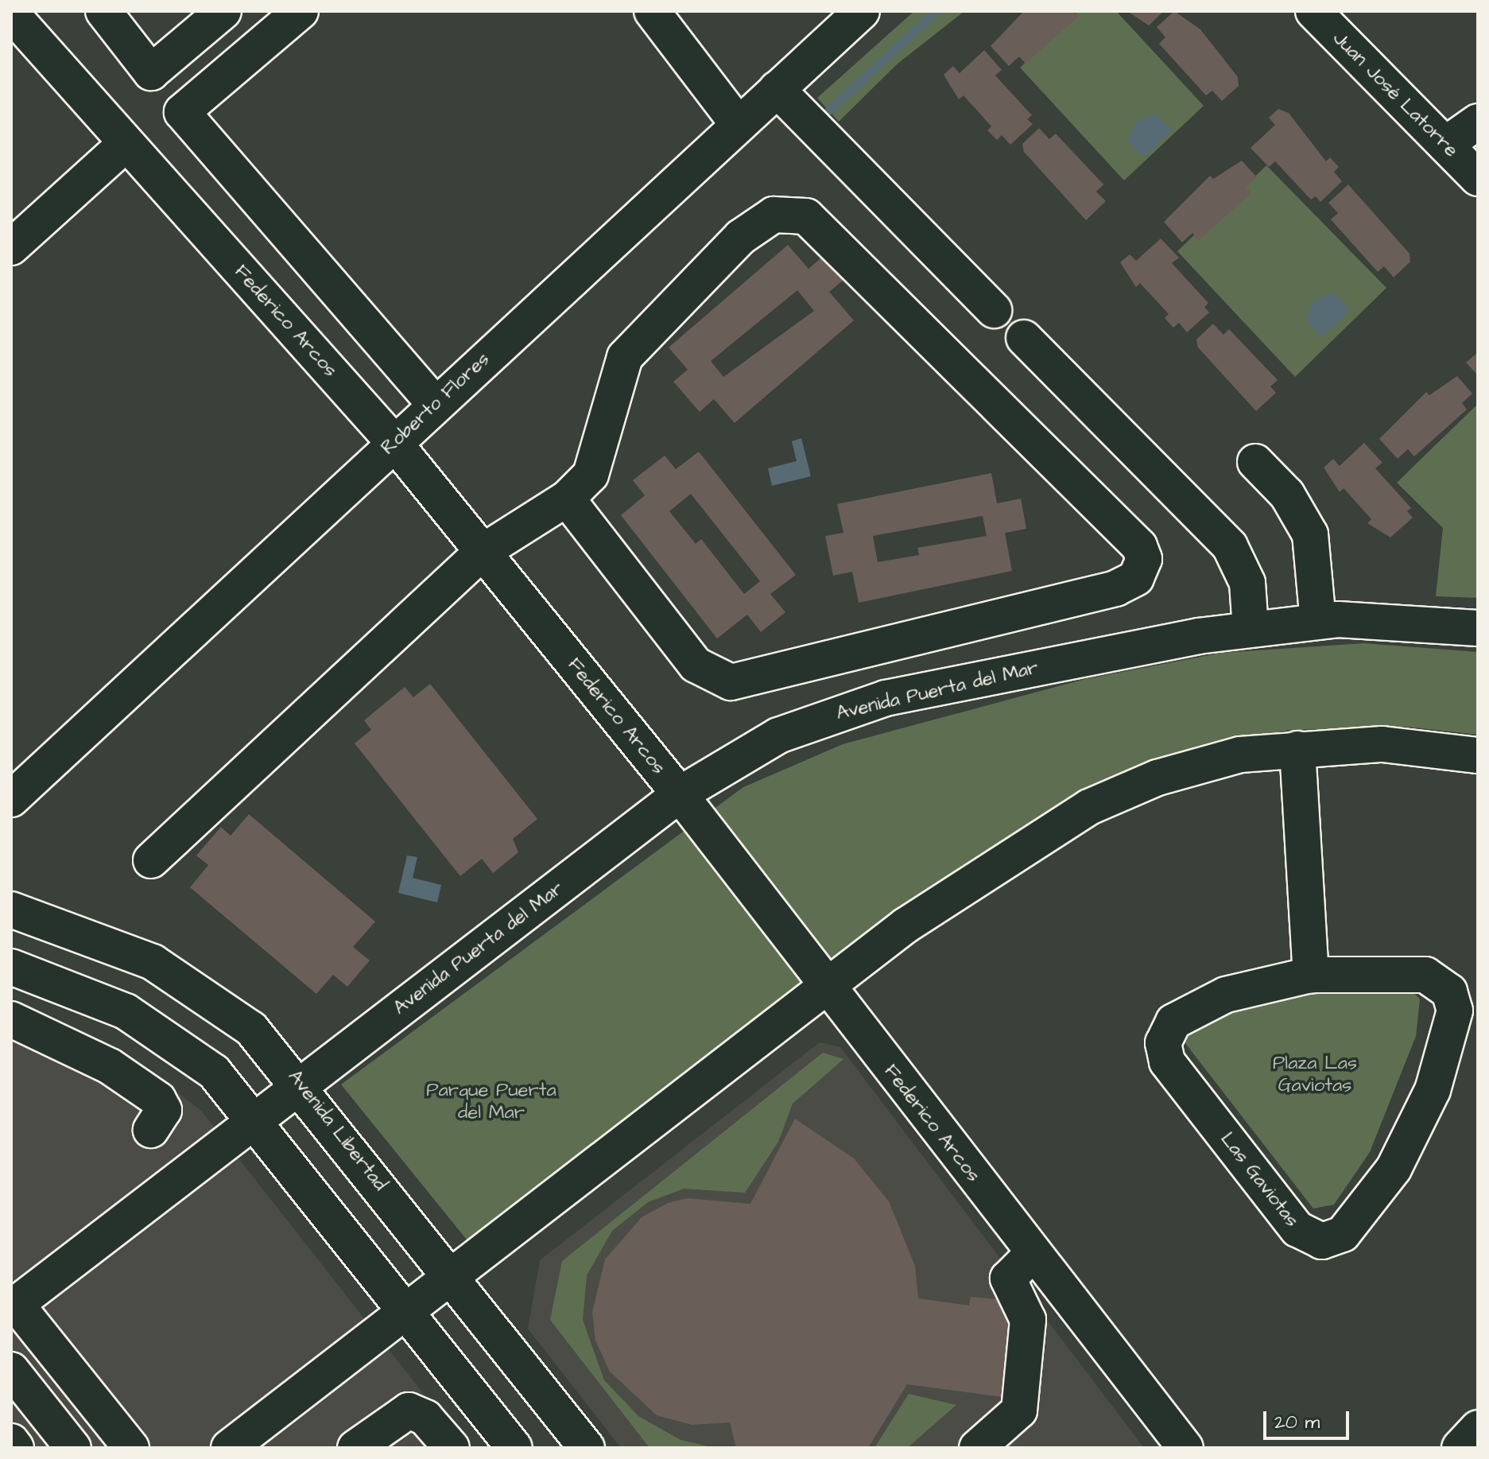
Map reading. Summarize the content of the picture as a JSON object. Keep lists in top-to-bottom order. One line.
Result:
{"streets":{"street":["Juan José Latorre","Federico Arcos","Roberto Flores","Avenida Puerta del Mar","Avenida Libertad","Las Gaviotas"]},"crossings":[["Federico Arcos","Roberto Flores"],["Federico Arcos","Avenida Puerta del Mar"],["Avenida Puerta del Mar","Avenida Libertad"]],"parks":["Plaza Las Gaviotas","Parque Puerta del Mar"],"scale_bar":"20 m"}
